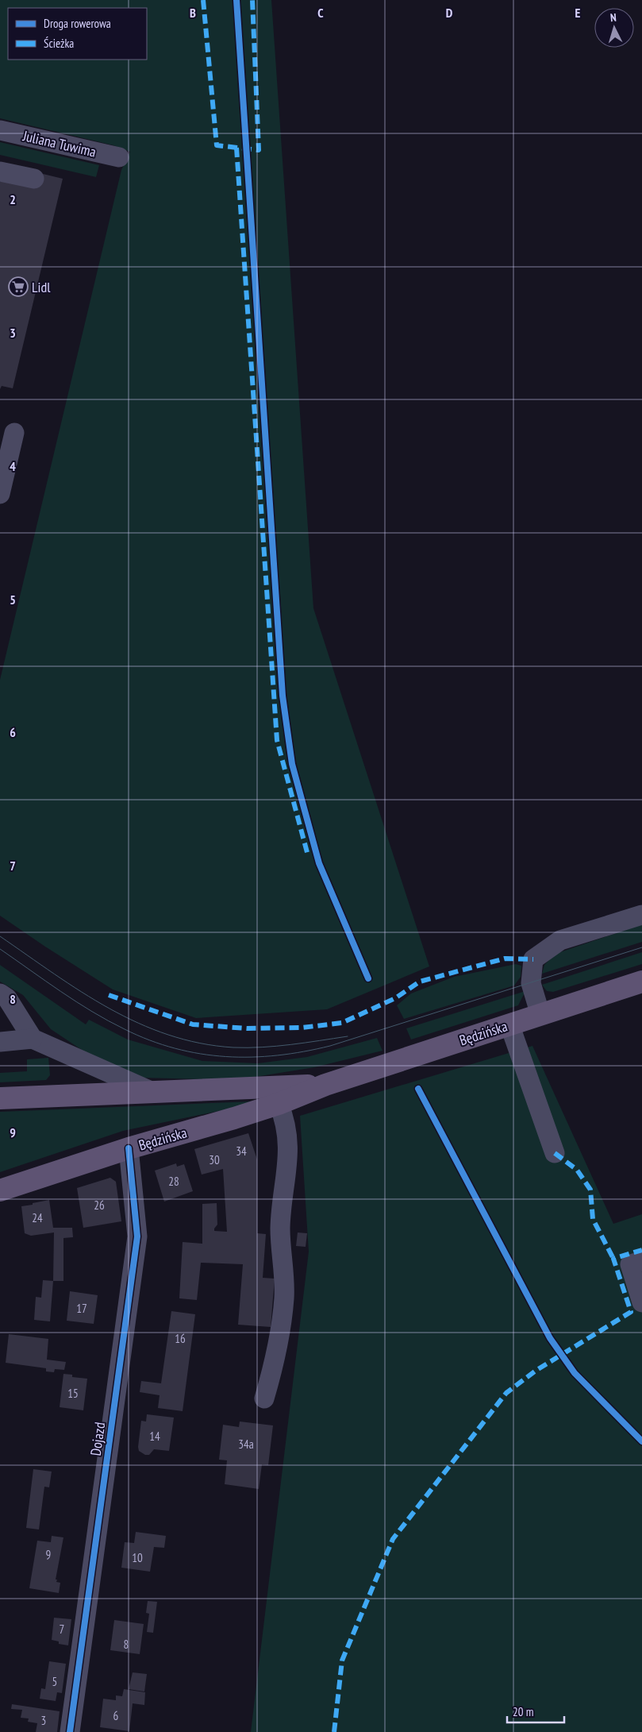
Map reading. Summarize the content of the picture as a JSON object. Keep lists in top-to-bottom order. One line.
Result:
{"streets":{"main road":["Będzińska"],"street":["Juliana Tuwima","Dojazd"]},"crossings":[["Będzińska","Dojazd"]],"places":{"supermarket":["Lidl"]},"house_numbers":["34","30","28","26","24","17","16","15","14","34a","9","10","7","8","5","6","3"],"legend":["Droga rowerowa","Ścieżka"],"scale_bar":"20 m","north":"top","grid":{"columns":["B","C","D","E"],"rows":["2","3","4","5","6","7","8","9"]}}
